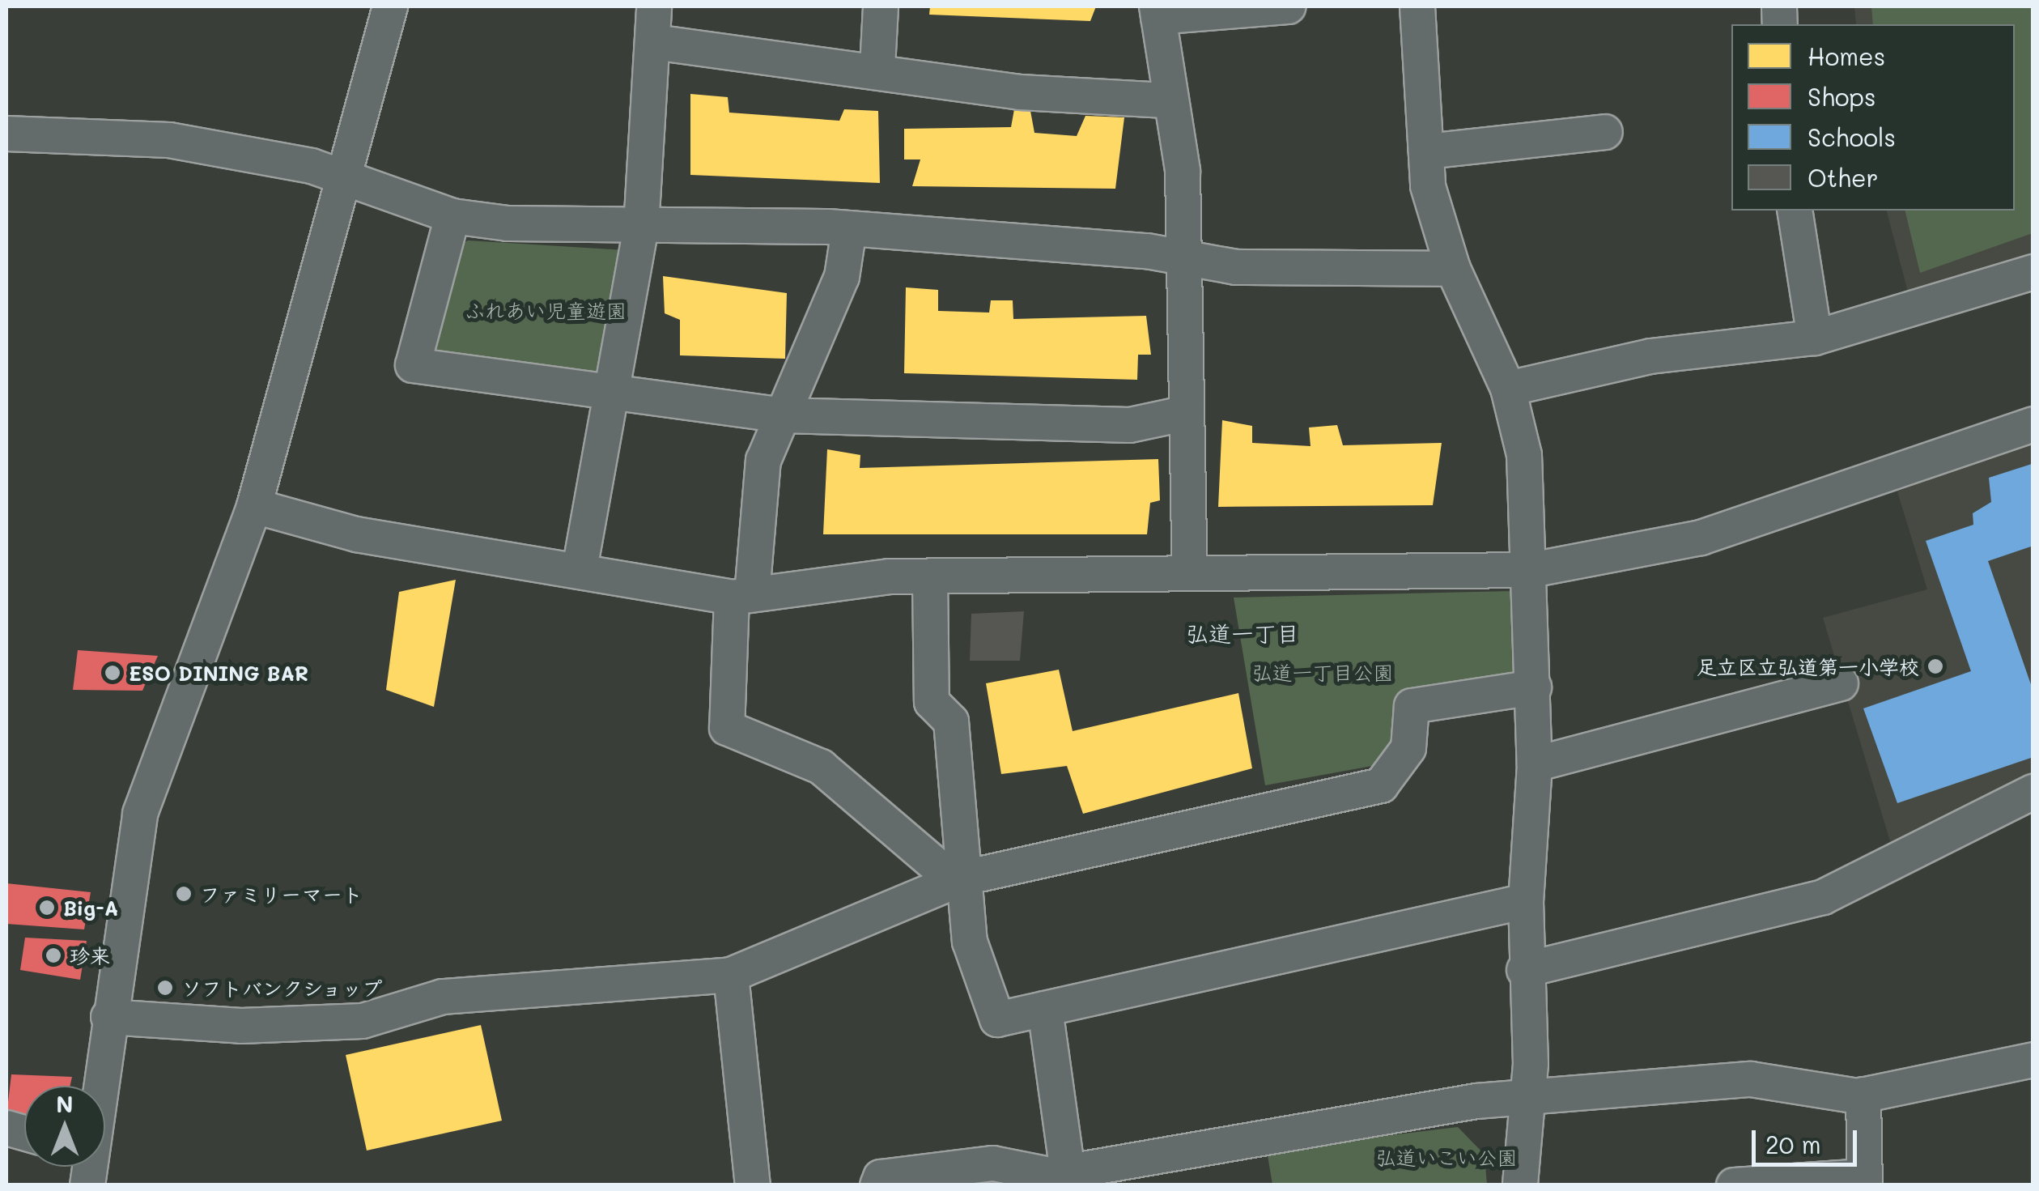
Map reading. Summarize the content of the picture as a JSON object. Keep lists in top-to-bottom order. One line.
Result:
{"districts":["弘道一丁目"],"parks":["ふれあい児童遊園","弘道一丁目公園","弘道いこい公園"],"places":["足立区立弘道第一小学校","ESO DINING BAR","ファミリーマート","Big-A","珍来","ソフトバンクショップ"],"legend":["Homes","Shops","Schools","Other"],"scale_bar":"20 m","north":"top"}
